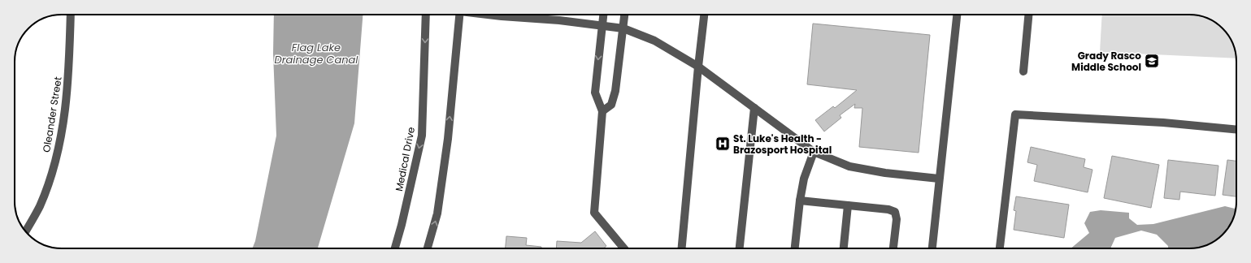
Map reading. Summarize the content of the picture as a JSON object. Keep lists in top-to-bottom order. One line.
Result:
{"streets":{"street":["Oleander Street","Medical Drive"]},"water":["Flag Lake Drainage Canal"],"places":{"school or university":["Grady Rasco Middle School"],"hospital":["St. Luke's Health - Brazosport Hospital"]}}
